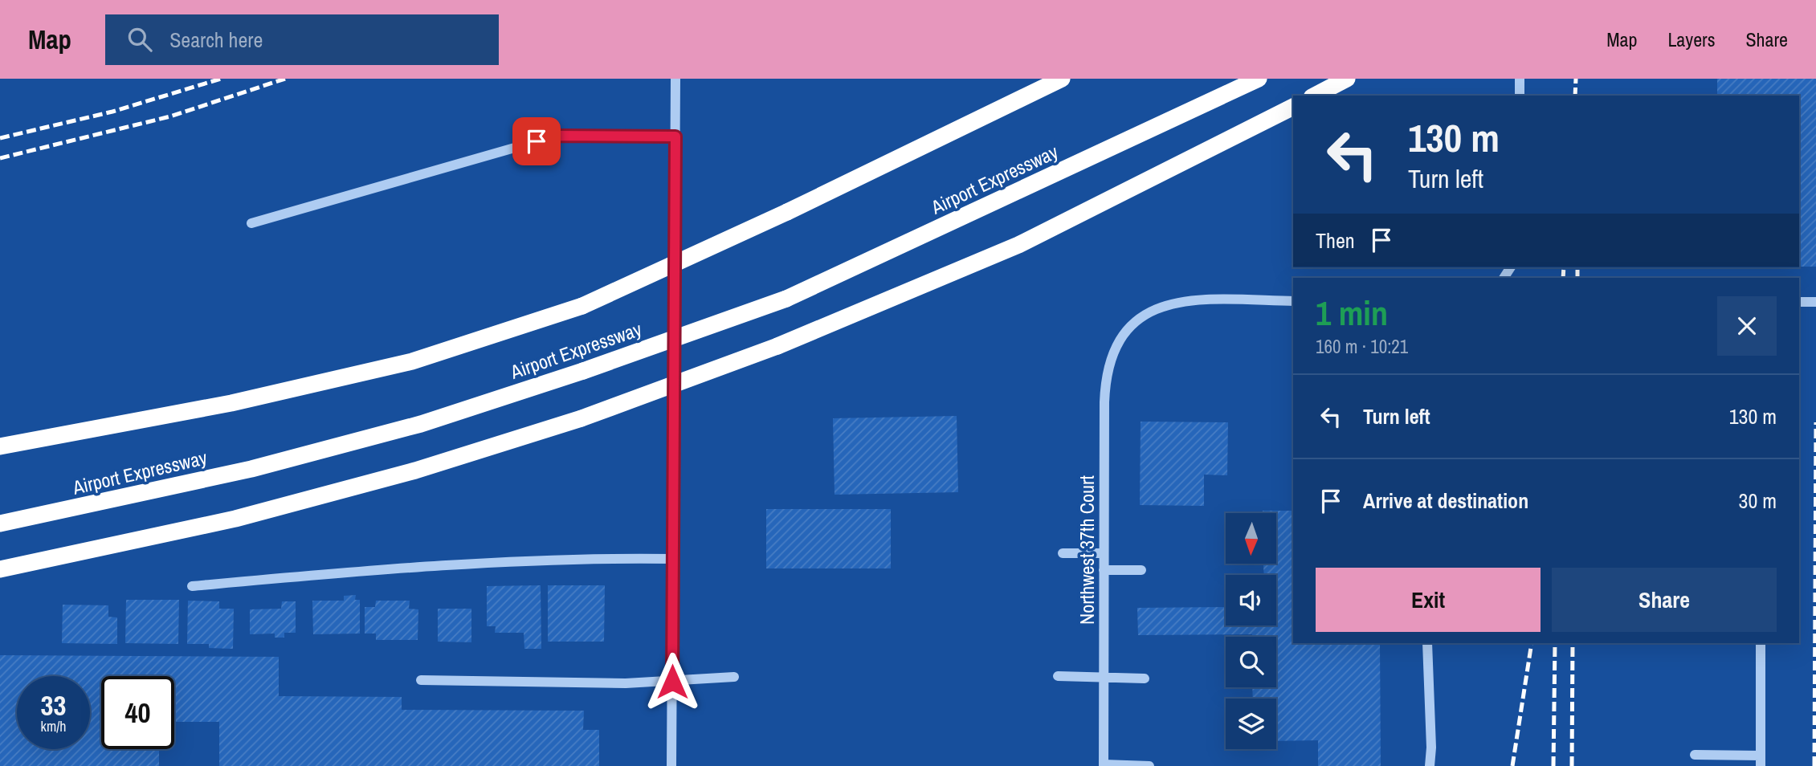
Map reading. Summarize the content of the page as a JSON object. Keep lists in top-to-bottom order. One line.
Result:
{"streets":{"highway":["Airport Expressway"],"street":["Northwest 37th Court"]},"north":"bottom","page":{"header":"Map","search":"Search here","nav":["Map","Layers","Share"],"turn":["130 m","Turn left"],"then":"Then","heading":["1 min","160 m · 10:21"],"list":[{"name":"Turn left","value":"130 m"},{"name":"Arrive at destination","value":"30 m"}],"buttons":["Exit","Share"],"speed":"33 km/h","limit":"40"}}
